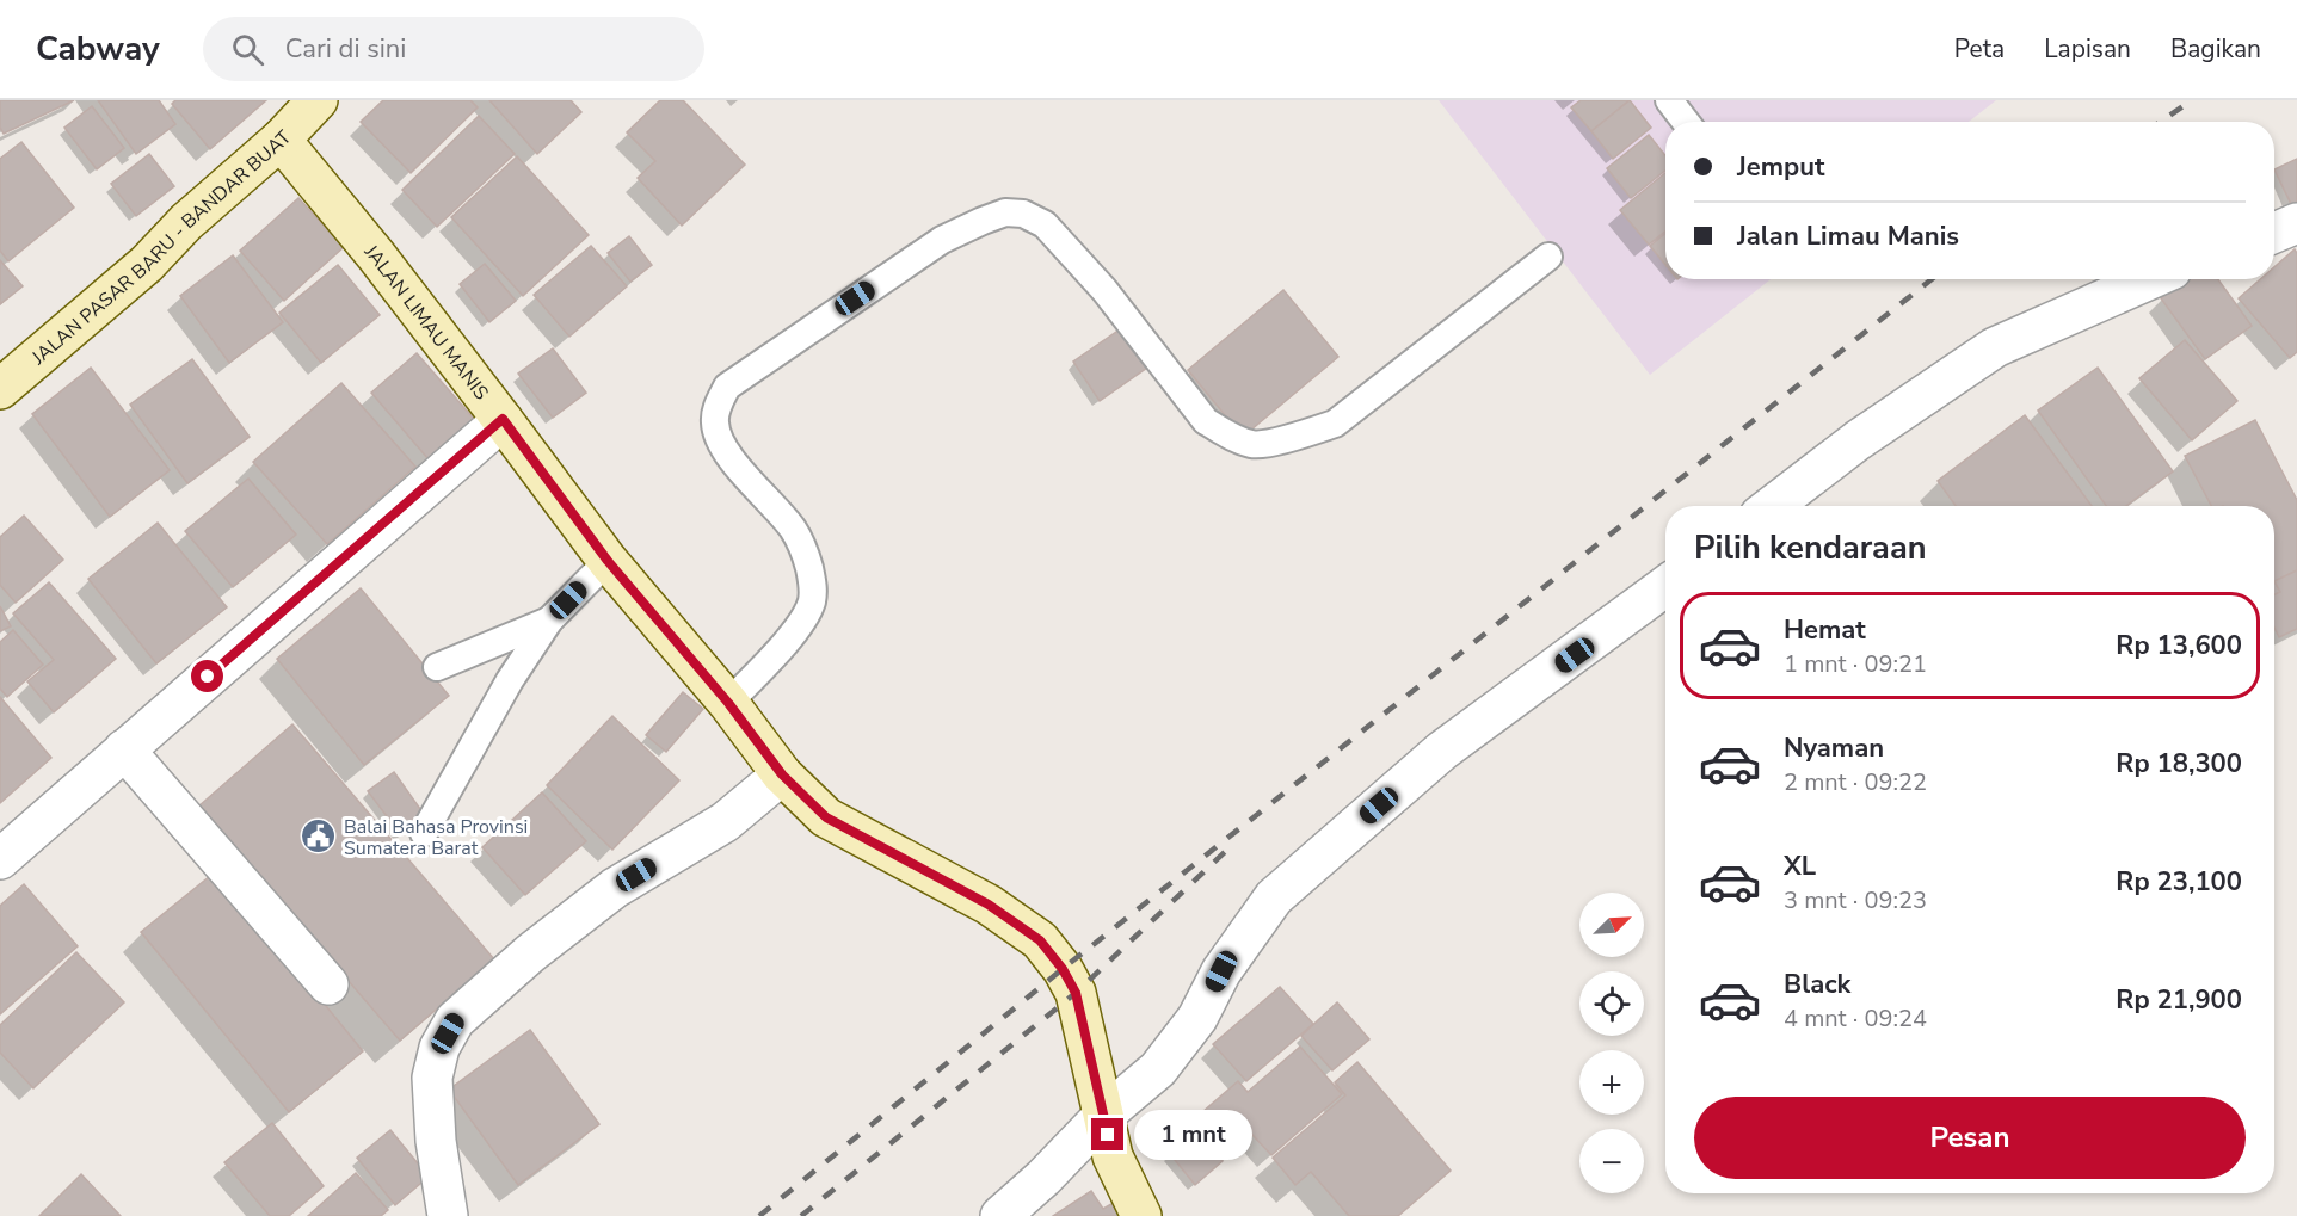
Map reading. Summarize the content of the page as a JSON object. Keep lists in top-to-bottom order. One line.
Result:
{"streets":{"street":["JALAN PASAR BARU - BANDAR BUAT","JALAN LIMAU MANIS"]},"crossings":[["JALAN PASAR BARU - BANDAR BUAT","JALAN LIMAU MANIS"]],"places":{"public building":["Balai Bahasa Provinsi Sumatera Barat"]},"north":"top right","page":{"header":"Cabway","search":"Cari di sini","nav":["Peta","Lapisan","Bagikan"],"banner":["Jemput","Jalan Limau Manis"],"heading":"Pilih kendaraan","list":[{"name":"Hemat","note":"1 mnt · 09:21","value":"Rp 13,600"},{"name":"Nyaman","note":"2 mnt · 09:22","value":"Rp 18,300"},{"name":"XL","note":"3 mnt · 09:23","value":"Rp 23,100"},{"name":"Black","note":"4 mnt · 09:24","value":"Rp 21,900"}],"map_buttons":["+","−"],"buttons":"Pesan","bubble":"1 mnt"}}
